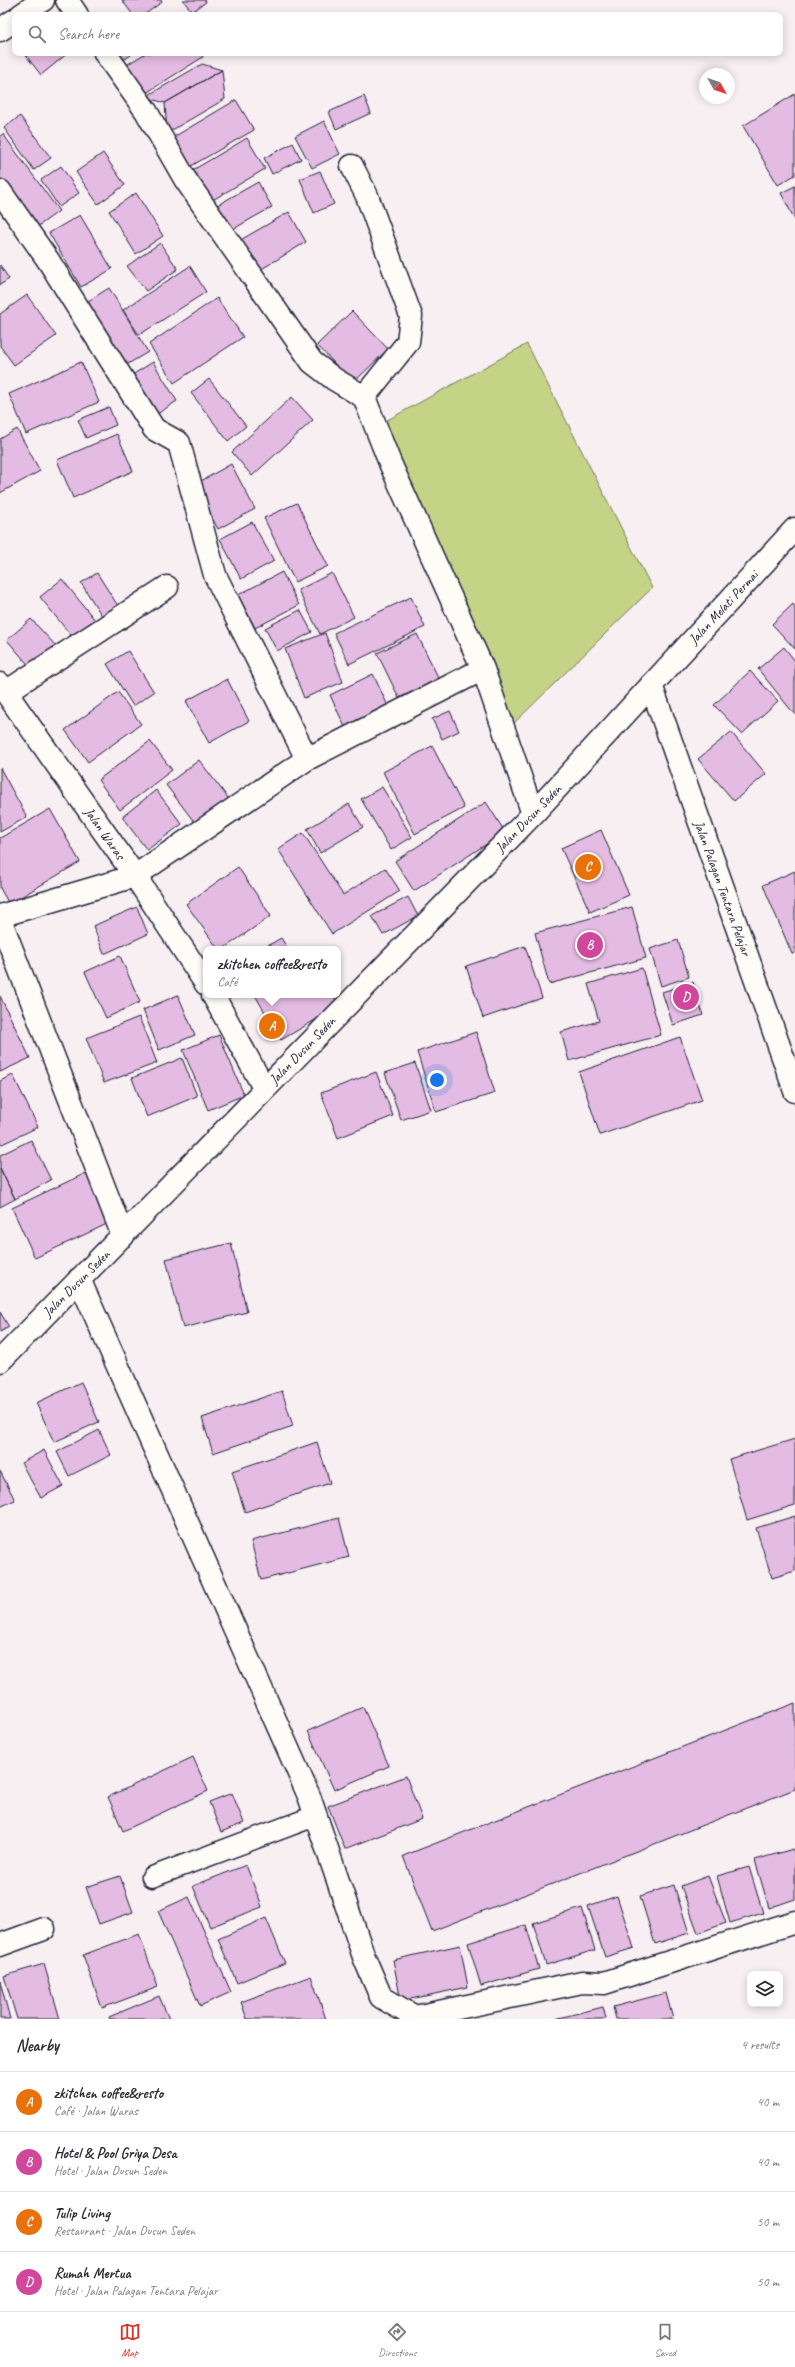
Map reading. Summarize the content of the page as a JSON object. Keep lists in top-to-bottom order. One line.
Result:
{"streets":{"street":["Jalan Melati Permai","Jalan Dusun Seden","Jalan Waras","Jalan Palagan Tentara Pelajar"]},"crossings":[["Jalan Melati Permai","Jalan Dusun Seden"],["Jalan Melati Permai","Jalan Palagan Tentara Pelajar"],["Jalan Dusun Seden","Jalan Palagan Tentara Pelajar"]],"north":"bottom right","page":{"search":"Search here","pins":["C","B","D","A"],"popup":["zkitchen coffee&resto","Café"],"heading":["Nearby","4 results"],"list":[{"mark":"A","name":"zkitchen coffee&resto","note":"Café · Jalan Waras","value":"40 m"},{"mark":"B","name":"Hotel & Pool Griya Desa","note":"Hotel · Jalan Dusun Seden","value":"40 m"},{"mark":"C","name":"Tulip Living","note":"Restaurant · Jalan Dusun Seden","value":"50 m"},{"mark":"D","name":"Rumah Mertua","note":"Hotel · Jalan Palagan Tentara Pelajar","value":"50 m"}],"nav":["Map","Directions","Saved"]}}
